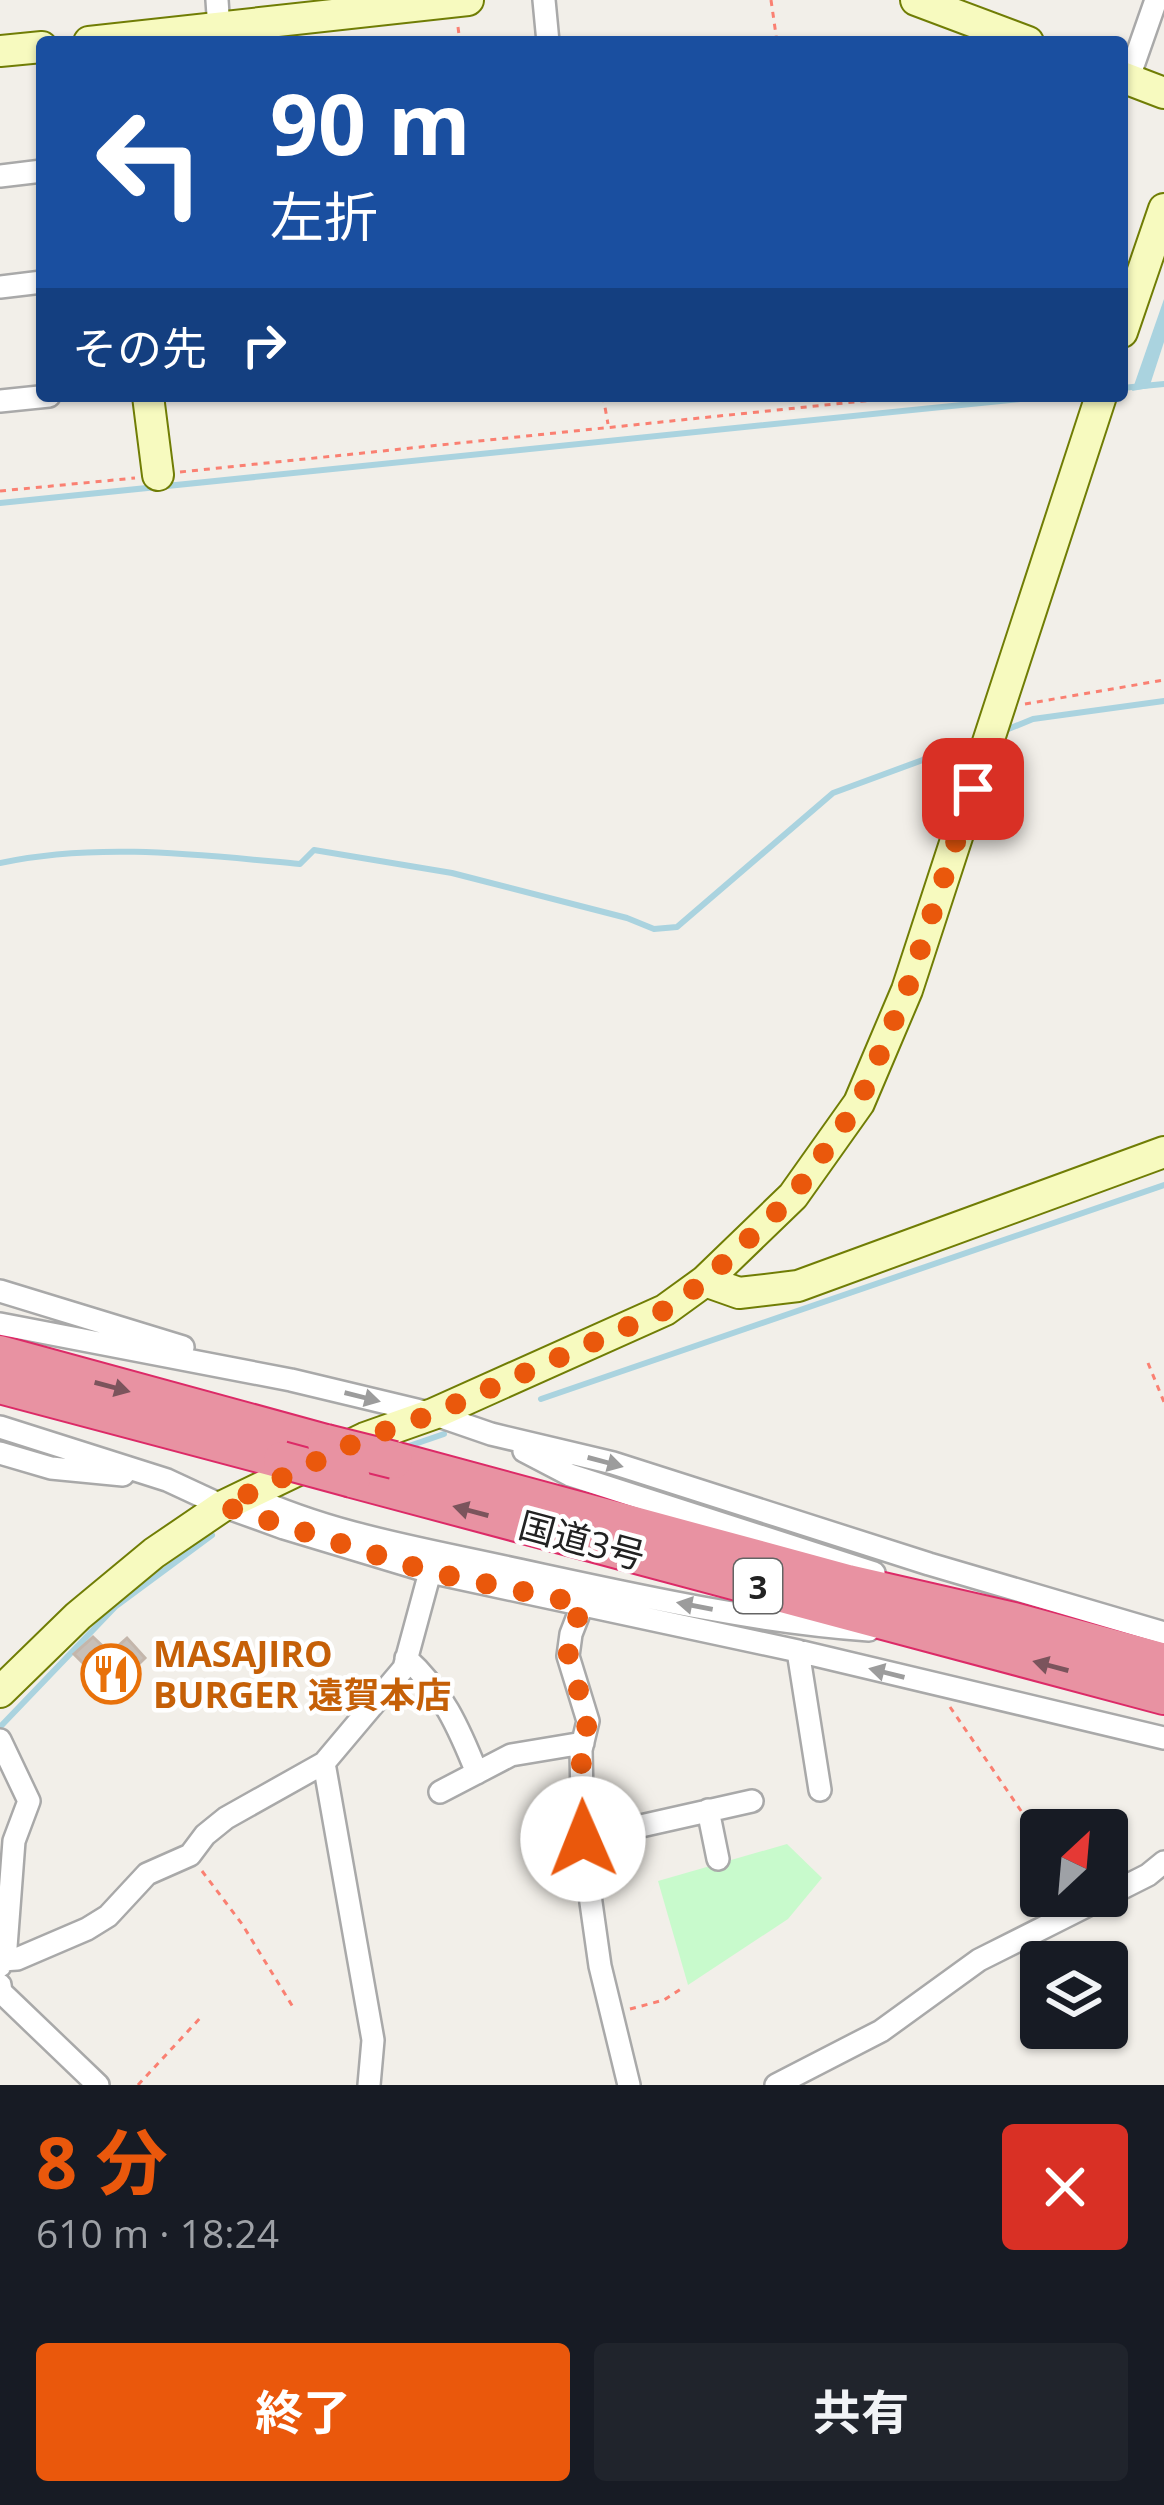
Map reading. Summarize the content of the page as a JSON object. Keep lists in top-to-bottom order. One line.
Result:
{"streets":{"highway":["国道3号","3"]},"places":{"restaurant":["MASAJIRO BURGER 遠賀本店"]},"north":"top right","page":{"turn":["90 m","左折"],"then":"その先","heading":["8 分","610 m · 18:24"],"buttons":["終了","共有"]}}
